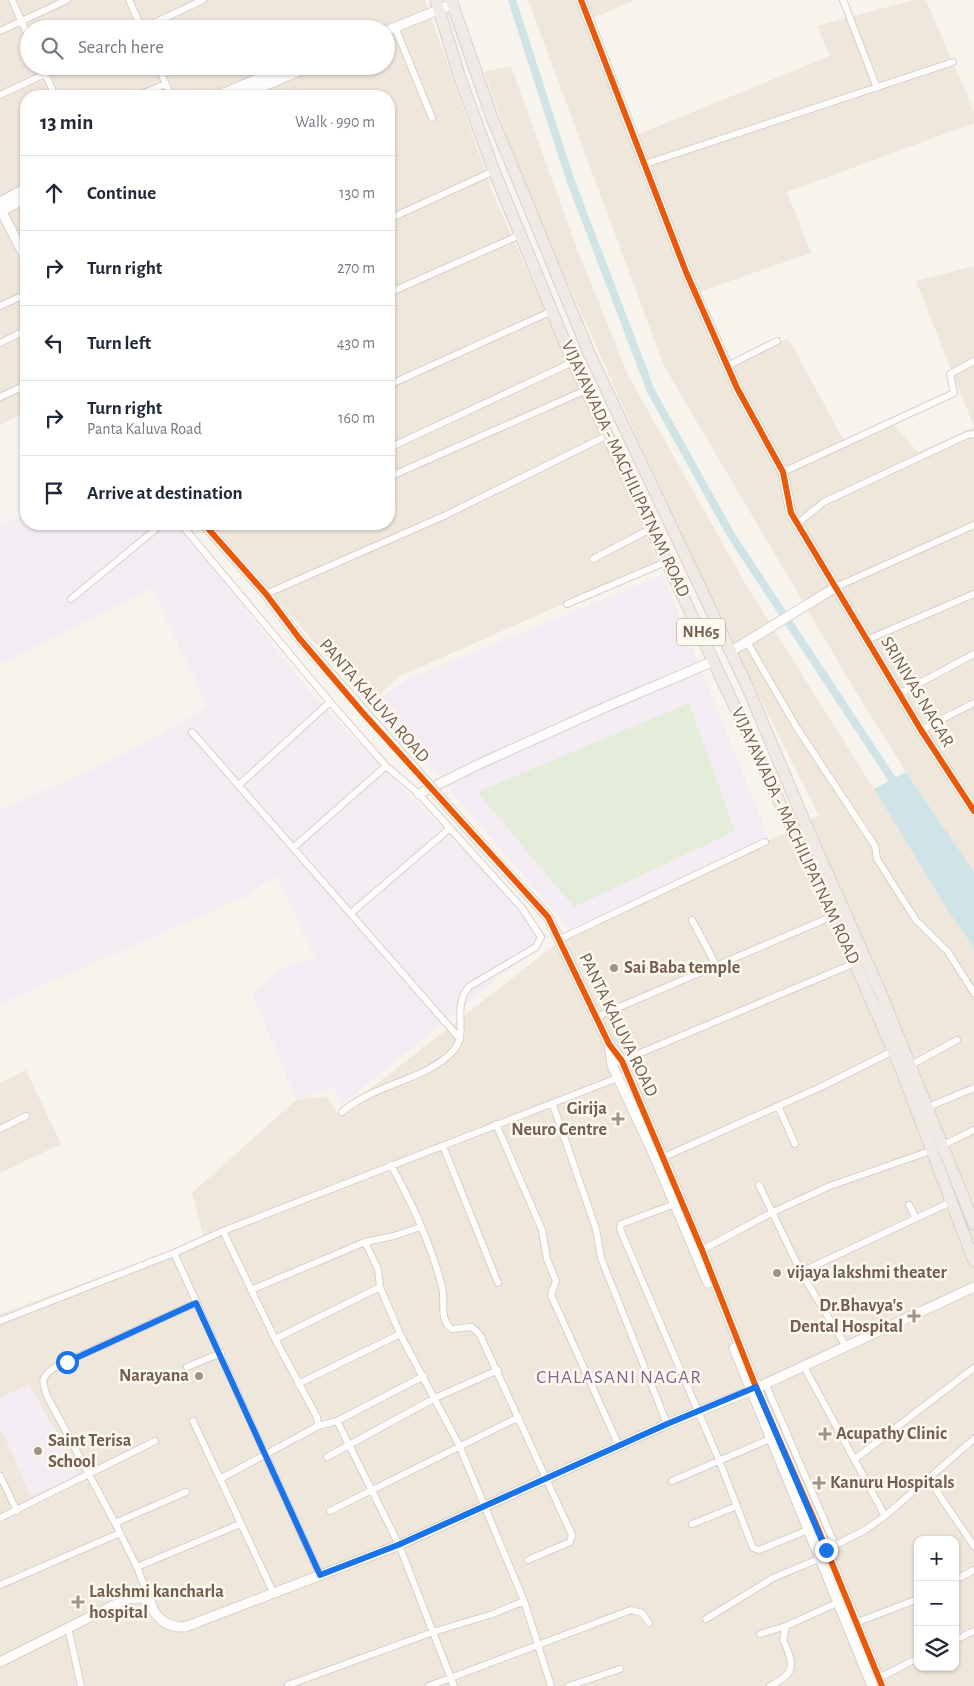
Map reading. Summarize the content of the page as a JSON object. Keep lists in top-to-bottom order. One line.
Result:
{"streets":{"highway":["VIJAYAWADA - MACHILIPATNAM ROAD","NH65"],"street":["SRINIVAS NAGAR","PANTA KALUVA ROAD"]},"districts":["CHALASANI NAGAR"],"places":{"other":["Sai Baba temple","vijaya lakshmi theater","Narayana","Saint Terisa School"],"health":["Girija Neuro Centre","Dr.Bhavya's Dental Hospital","Acupathy Clinic","Kanuru Hospitals","Lakshmi kancharla hospital"]},"page":{"search":"Search here","heading":["13 min","Walk · 990 m"],"list":[["Continue","130 m"],["Turn right","270 m"],["Turn left","430 m"],["Turn right","Panta Kaluva Road","160 m"],"Arrive at destination"],"map_buttons":["+","−"]}}
